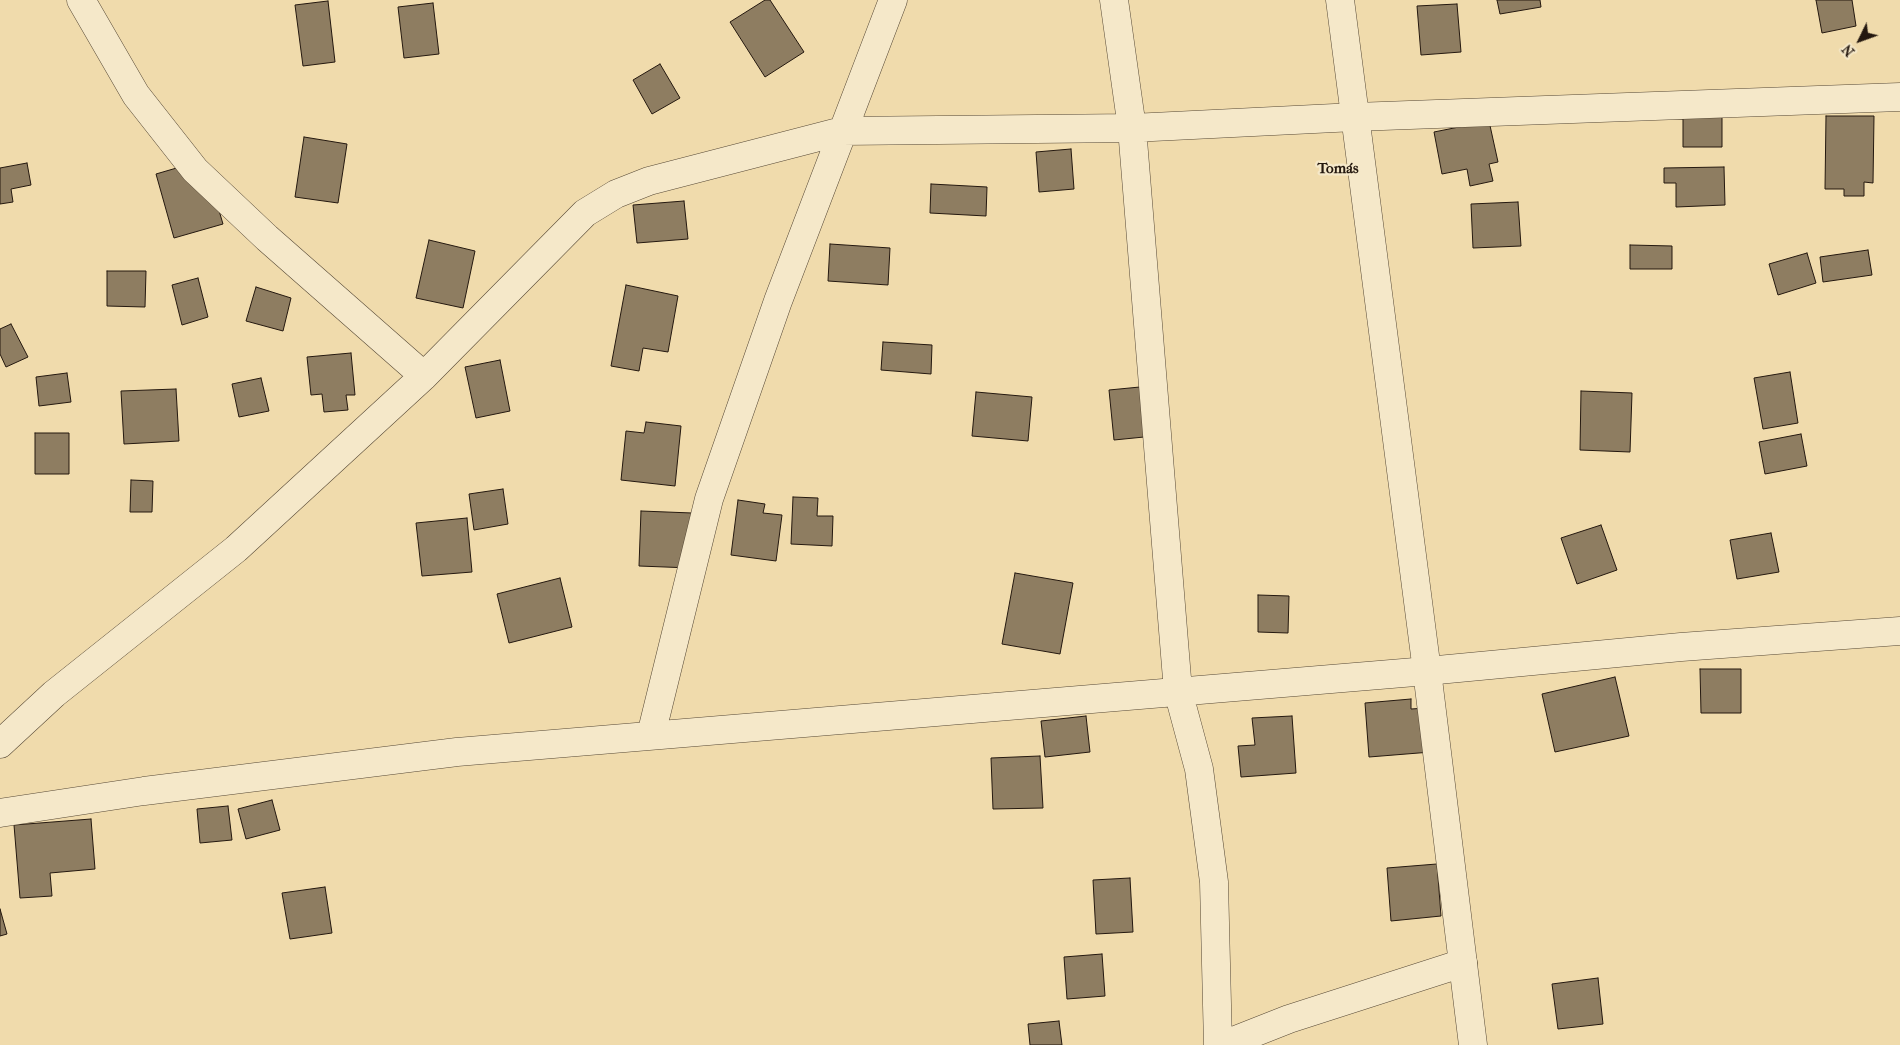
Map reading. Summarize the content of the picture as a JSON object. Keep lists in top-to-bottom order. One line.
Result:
{"districts":["Tomás"],"north":"bottom left"}
